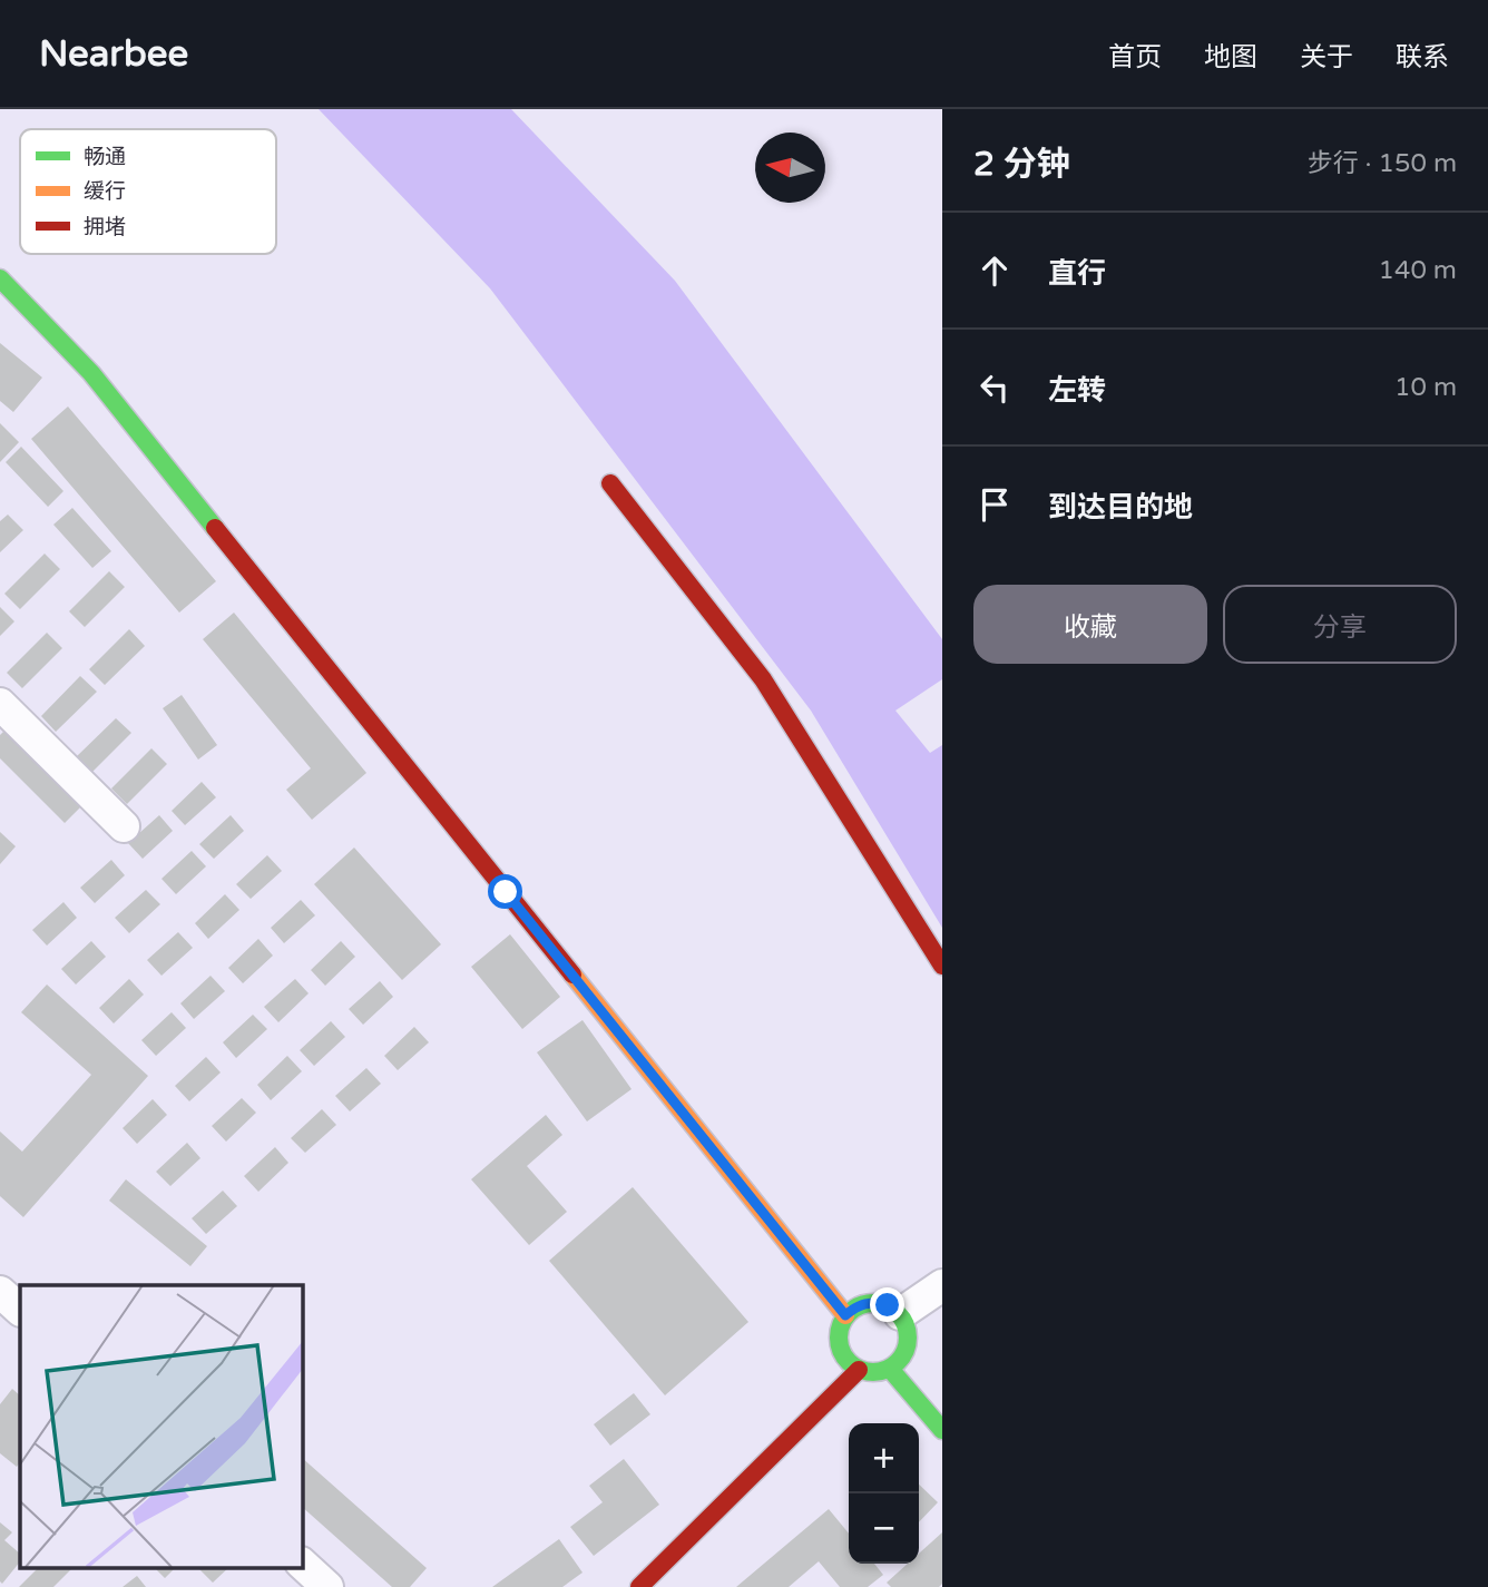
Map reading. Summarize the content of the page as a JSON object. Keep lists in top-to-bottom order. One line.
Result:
{"legend":["畅通","缓行","拥堵"],"north":"left","page":{"header":"Nearbee","nav":["首页","地图","关于","联系"],"heading":["2 分钟","步行 · 150 m"],"list":[["直行","140 m"],["左转","10 m"],"到达目的地"],"buttons":["收藏","分享"],"map_buttons":["+","−"]}}
